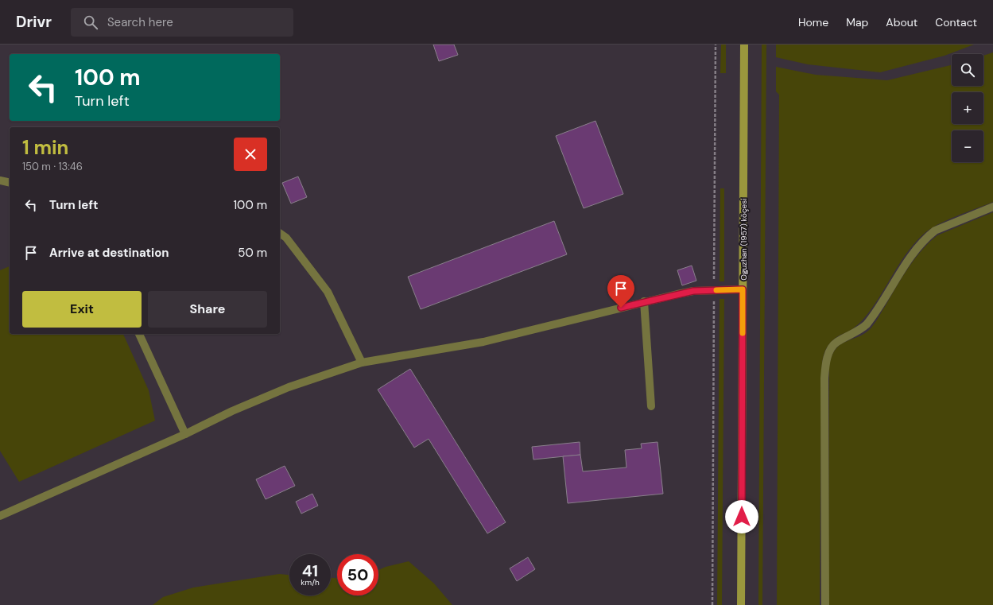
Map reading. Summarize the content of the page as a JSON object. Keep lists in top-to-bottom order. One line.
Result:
{"streets":{"main road":["Oguzhan (1957) köçesi"]},"page":{"header":"Drivr","search":"Search here","nav":["Home","Map","About","Contact"],"map_buttons":["+","−"],"turn":["100 m","Turn left"],"heading":["1 min","150 m · 13:46"],"list":[{"name":"Turn left","value":"100 m"},{"name":"Arrive at destination","value":"50 m"}],"buttons":["Exit","Share"],"speed":"41 km/h","limit":"50"}}
